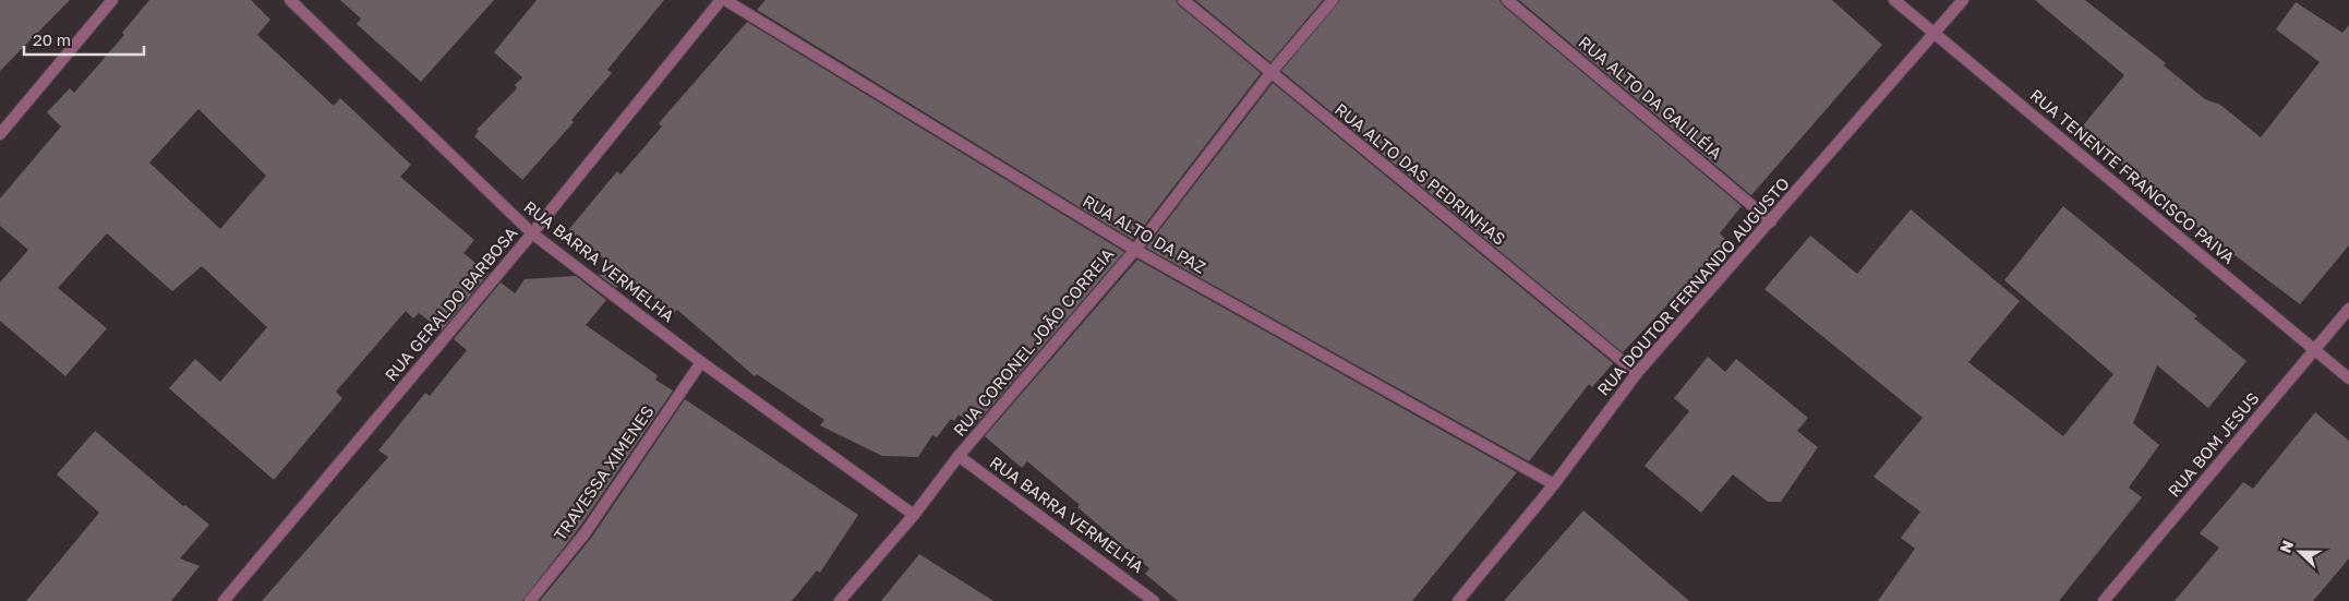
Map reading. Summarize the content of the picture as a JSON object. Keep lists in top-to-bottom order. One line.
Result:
{"streets":{"street":["RUA ALTO DA GALILÉIA","RUA ALTO DAS PEDRINHAS","RUA TENENTE FRANCISCO PAIVA","RUA ALTO DA PAZ","RUA BARRA VERMELHA","RUA DOUTOR FERNANDO AUGUSTO","RUA GERALDO BARBOSA","RUA CORONEL JOÃO CORREIA","RUA BOM JESUS","TRAVESSA XIMENES"]},"crossings":[["RUA ALTO DA GALILÉIA","RUA DOUTOR FERNANDO AUGUSTO"],["RUA ALTO DAS PEDRINHAS","RUA DOUTOR FERNANDO AUGUSTO"],["RUA ALTO DAS PEDRINHAS","RUA CORONEL JOÃO CORREIA"],["RUA TENENTE FRANCISCO PAIVA","RUA DOUTOR FERNANDO AUGUSTO"],["RUA TENENTE FRANCISCO PAIVA","RUA BOM JESUS"],["RUA ALTO DA PAZ","RUA DOUTOR FERNANDO AUGUSTO"],["RUA ALTO DA PAZ","RUA CORONEL JOÃO CORREIA"],["RUA BARRA VERMELHA","RUA GERALDO BARBOSA"],["RUA BARRA VERMELHA","RUA CORONEL JOÃO CORREIA"],["RUA BARRA VERMELHA","TRAVESSA XIMENES"]],"scale_bar":"20 m","north":"left"}
